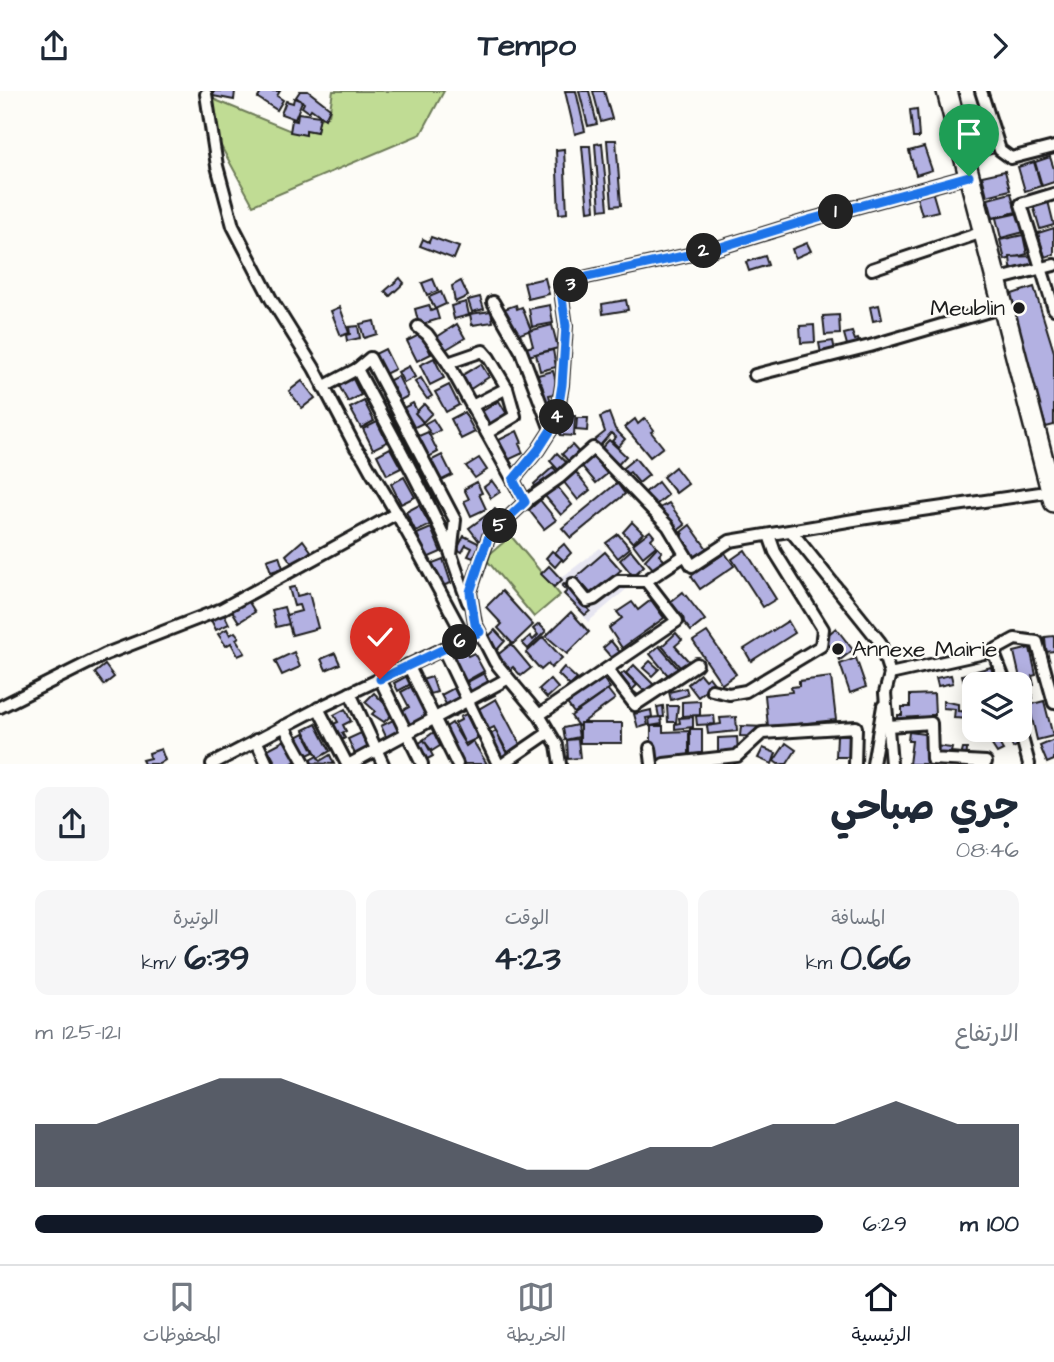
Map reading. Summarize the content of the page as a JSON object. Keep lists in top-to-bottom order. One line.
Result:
{"places":["Meublin","Annexe Mairie"],"page":{"header":"Tempo","pins":["1","2","3","4","5","6"],"heading":["جري صباحي","08:46"],"stats":[["المسافة","0.66 km"],["الوقت","4:23"],["الوتيرة","6:39 /km"]],"chart":["الارتفاع","121–125 m"],"list":[{"name":"100 m","note":"6:29"}],"tabs":["الرئيسية","الخريطة","المحفوظات"]}}
